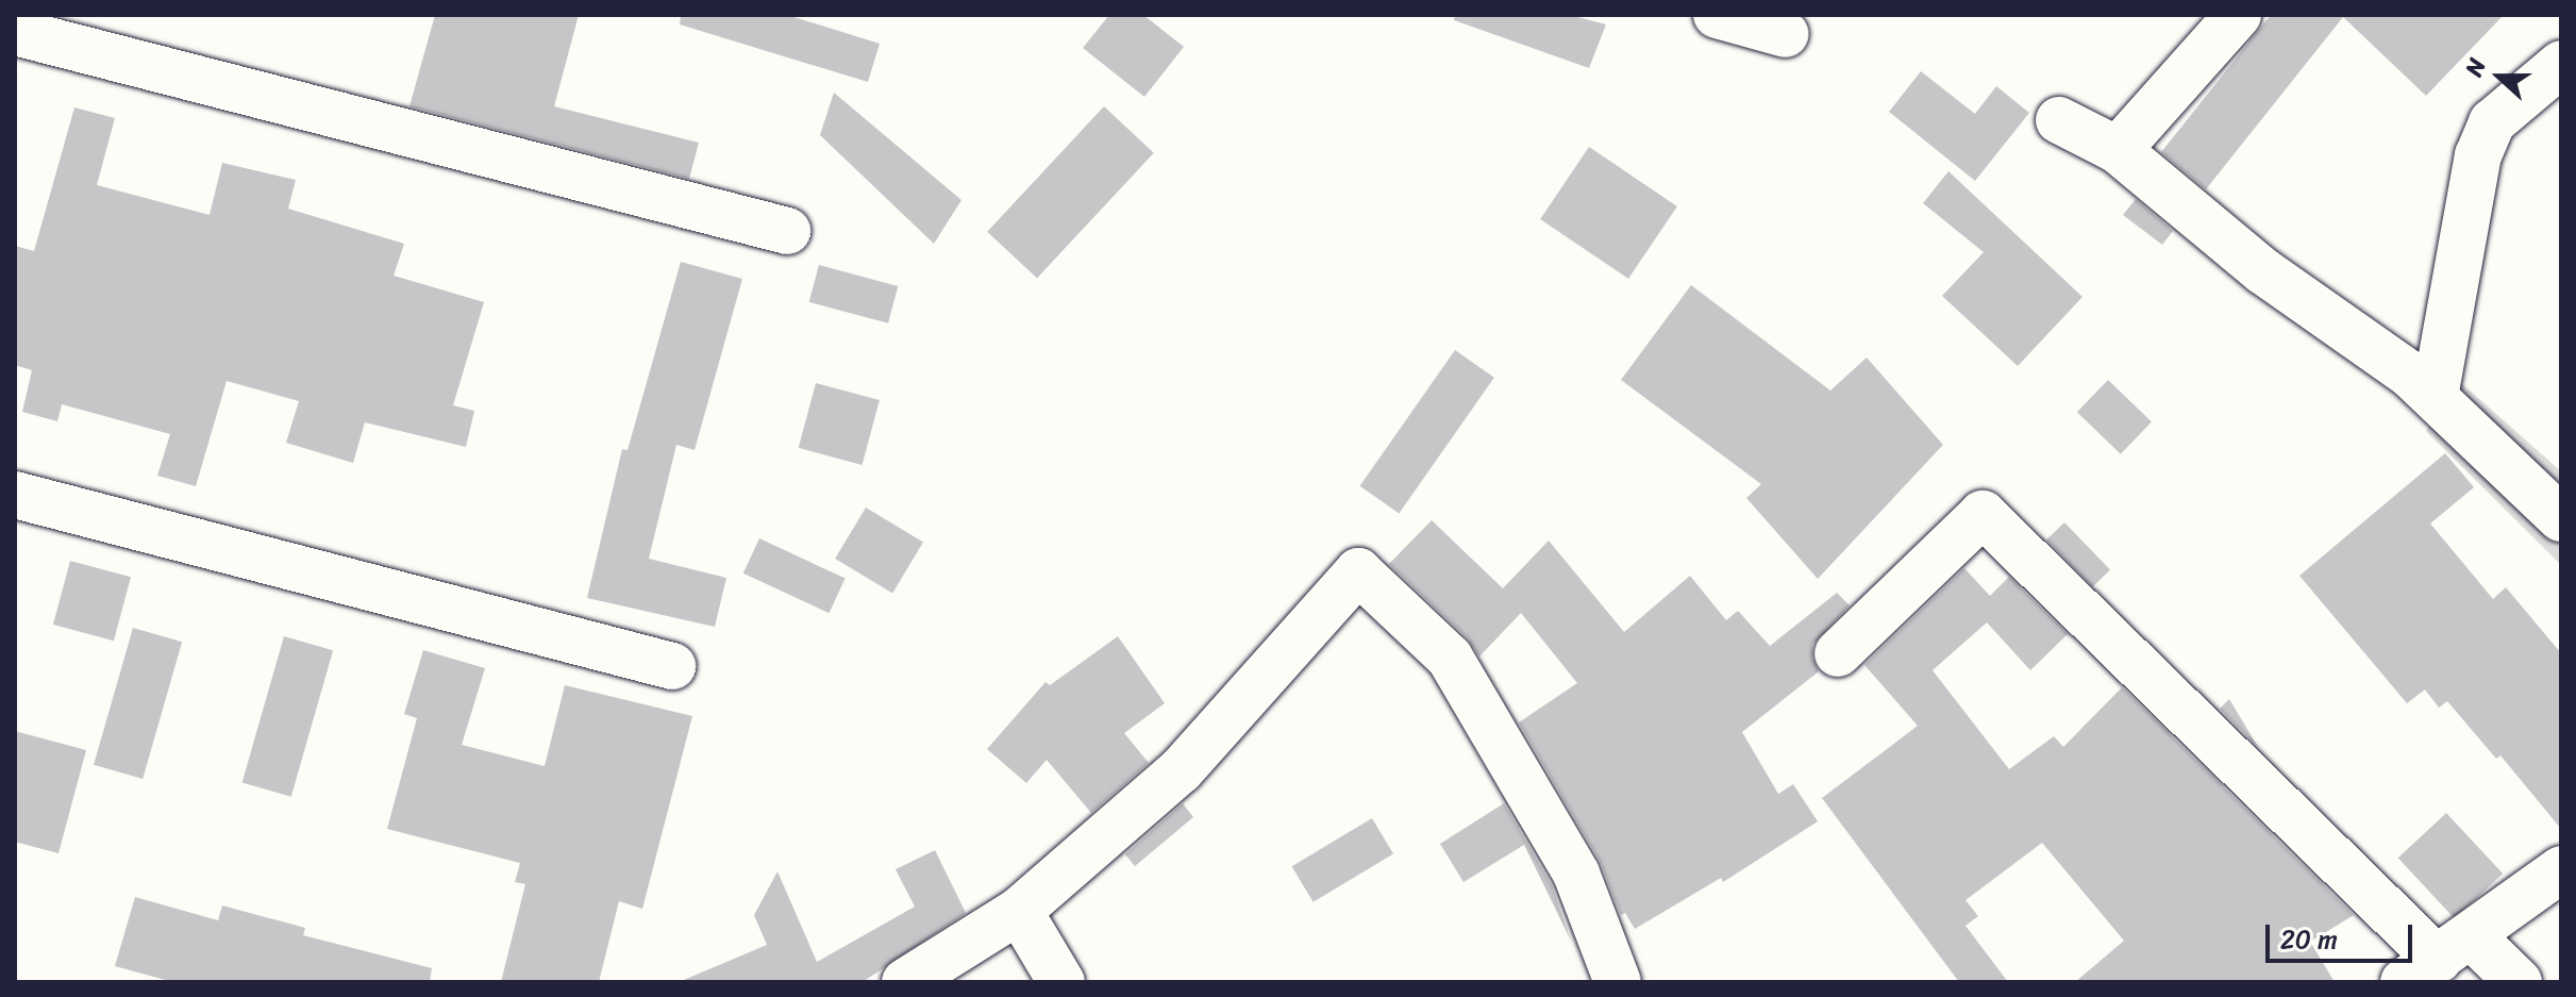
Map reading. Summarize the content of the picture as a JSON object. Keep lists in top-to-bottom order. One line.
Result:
{"scale_bar":"20 m","north":"left"}
